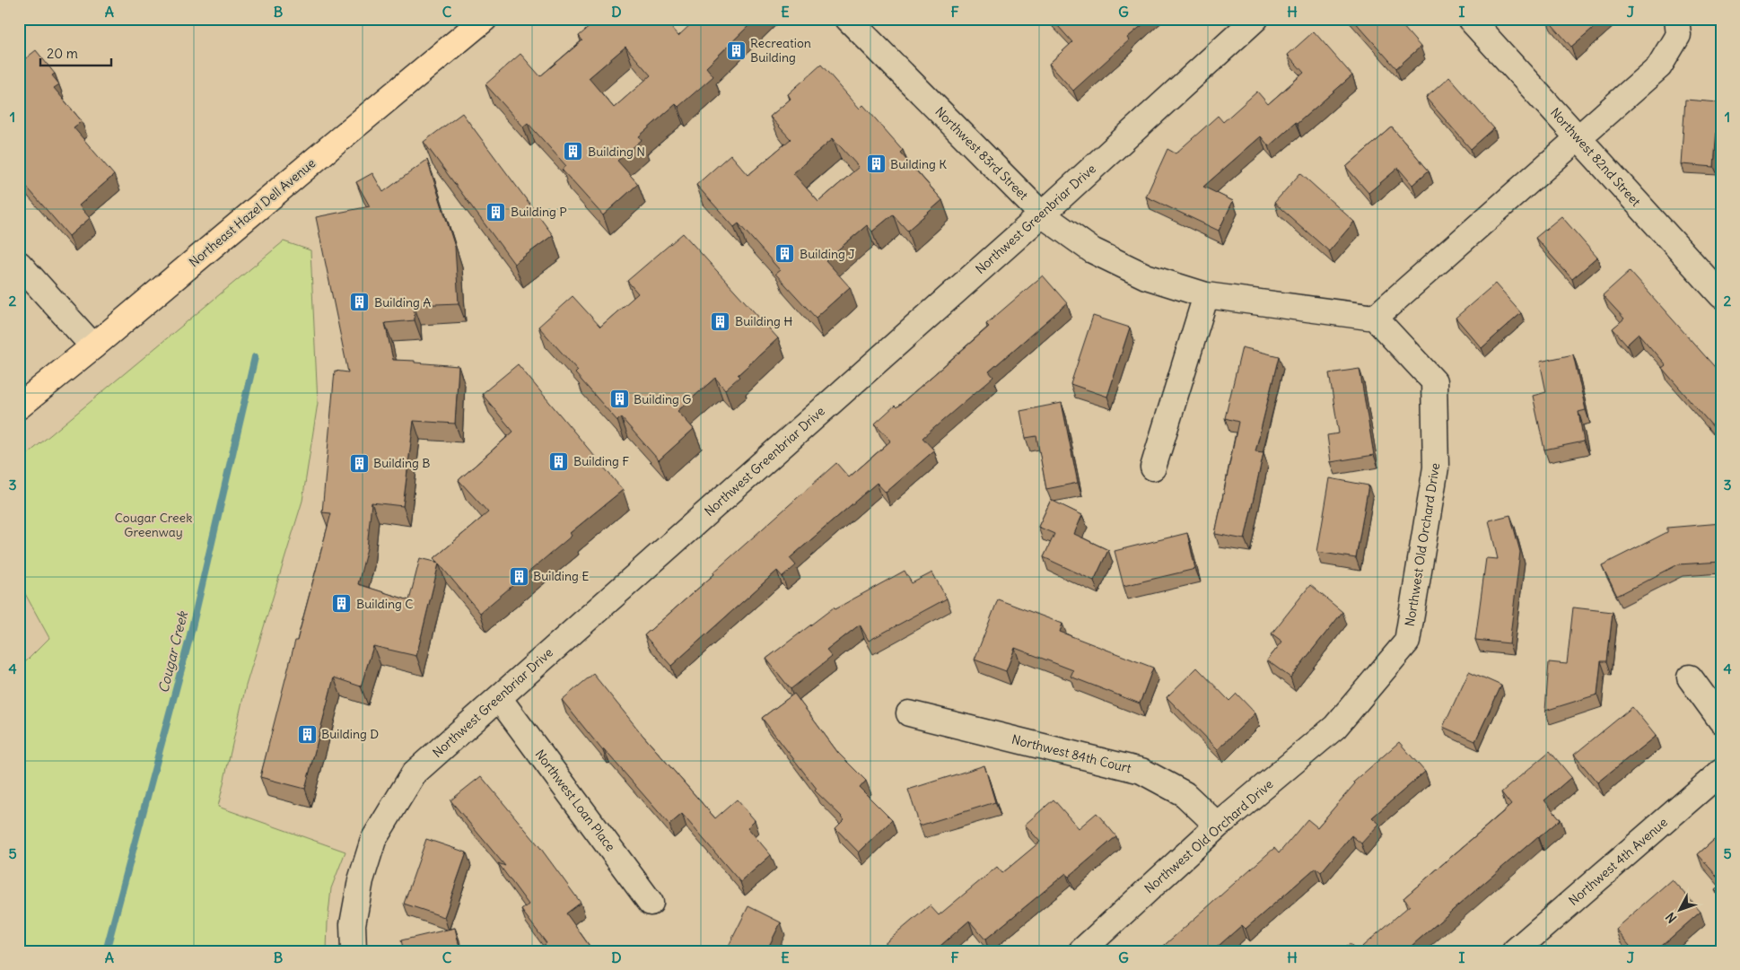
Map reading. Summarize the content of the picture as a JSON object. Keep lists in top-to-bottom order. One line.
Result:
{"streets":{"main road":["Northeast Hazel Dell Avenue"],"street":["Northwest 83rd Street","Northwest 82nd Street","Northwest Greenbriar Drive","Northwest Old Orchard Drive","Northwest 84th Court","Northwest Loan Place","Northwest 4th Avenue"]},"crossings":[["Northwest 83rd Street","Northwest Greenbriar Drive"],["Northwest 83rd Street","Northwest Old Orchard Drive"],["Northwest Greenbriar Drive","Northwest Loan Place"],["Northwest Old Orchard Drive","Northwest 84th Court"]],"water":["Cougar Creek"],"parks":["Cougar Creek Greenway"],"places":{"building":["Recreation Building","Building N","Building K","Building P","Building J","Building A","Building H","Building G","Building F","Building B","Building E","Building C","Building D"]},"scale_bar":"20 m","north":"bottom left","grid":{"columns":["A","B","C","D","E","F","G","H","I","J"],"rows":["1","2","3","4","5"]}}
